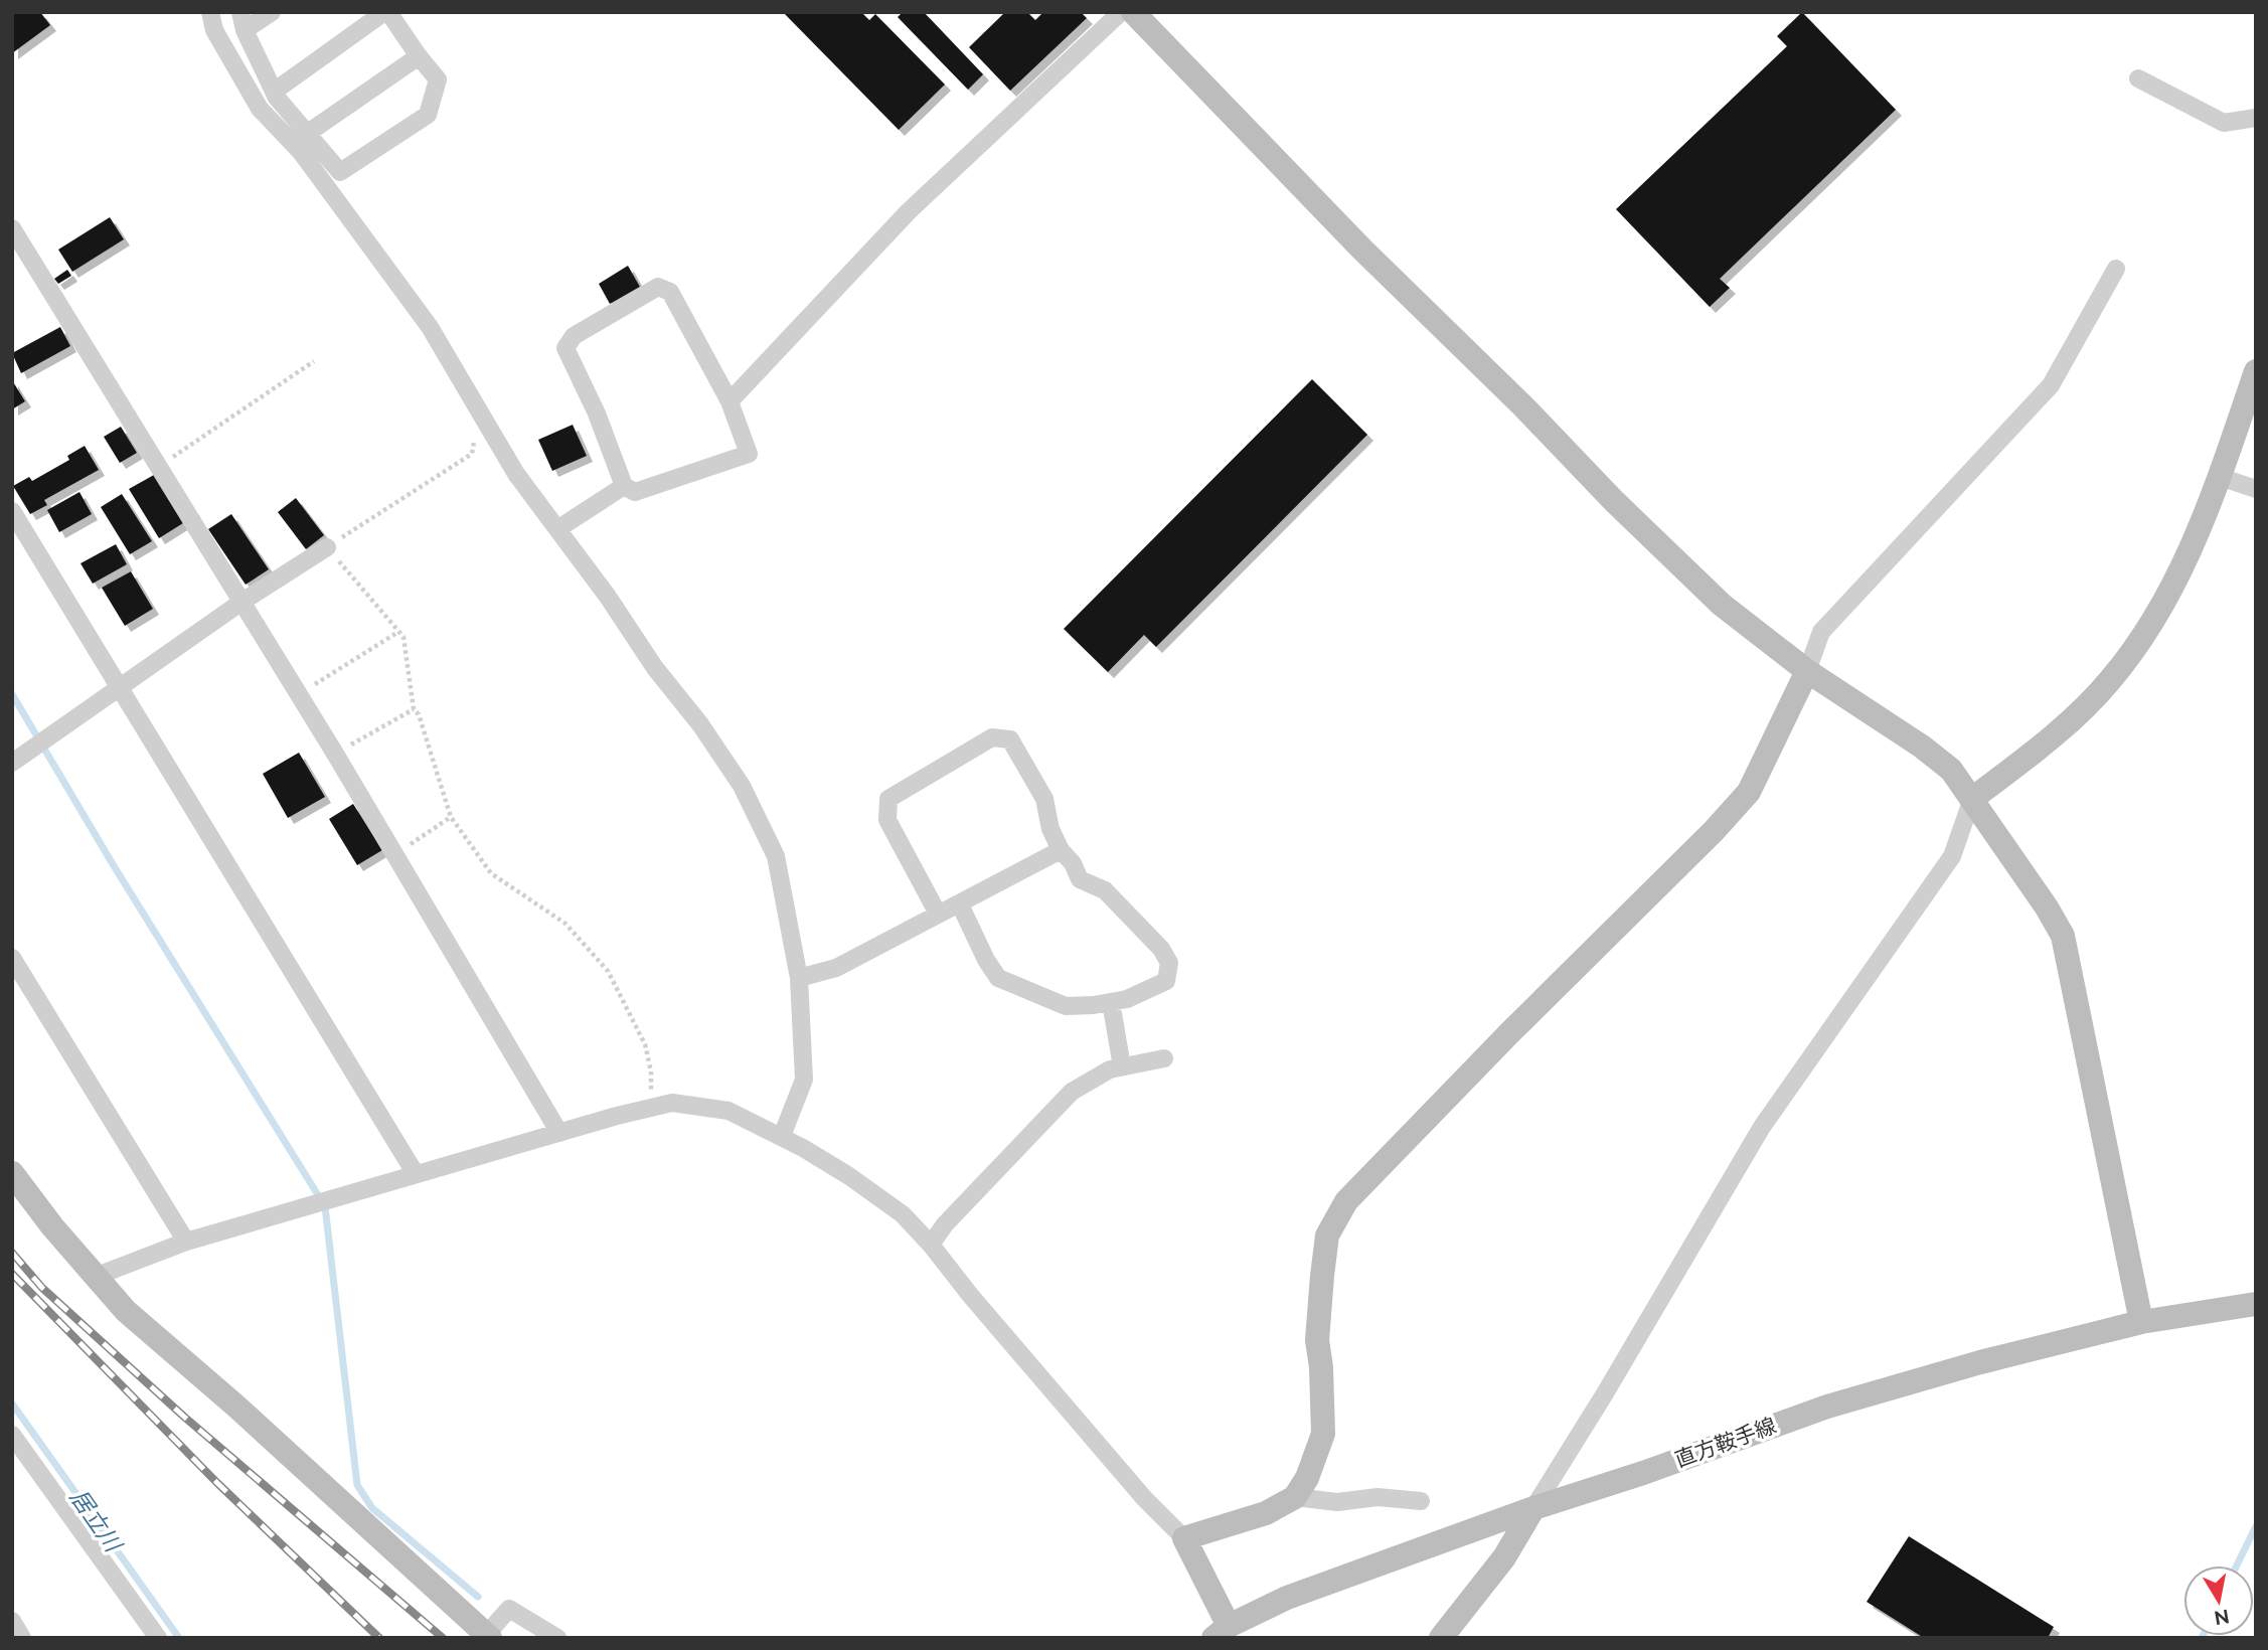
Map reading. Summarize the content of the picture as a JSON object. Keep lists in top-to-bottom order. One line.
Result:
{"streets":{"street":["直方鞍手線"]},"water":["居立川"],"north":"bottom"}
